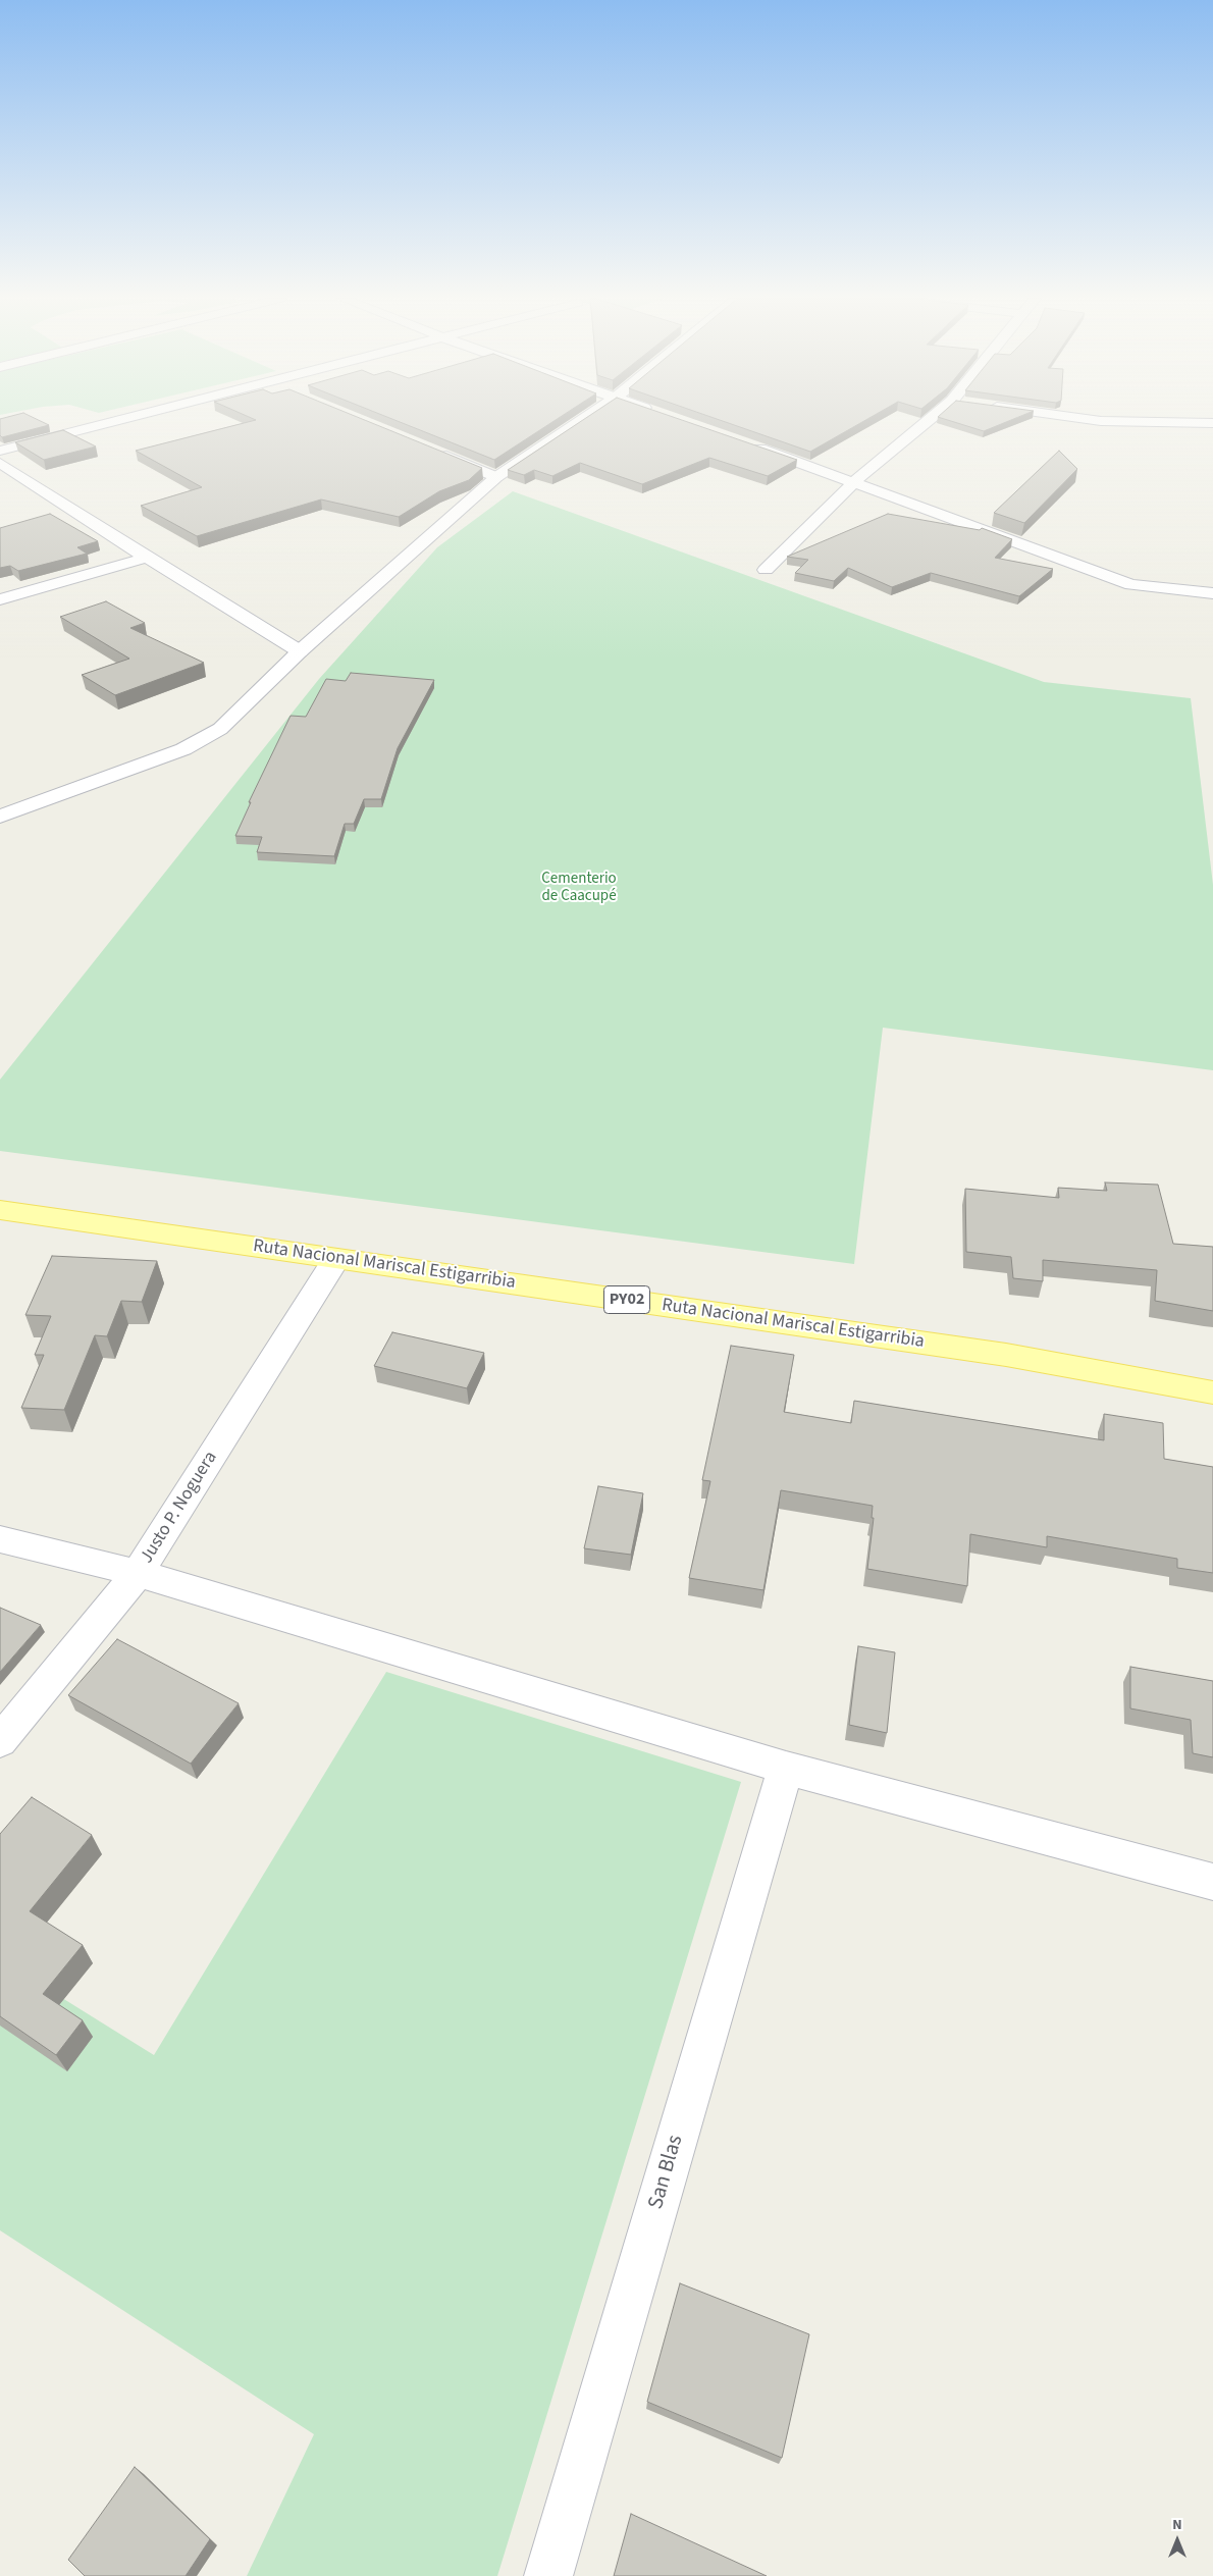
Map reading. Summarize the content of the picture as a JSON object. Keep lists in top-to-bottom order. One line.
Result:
{"streets":{"main road":["Ruta Nacional Mariscal Estigarribia","PY02"],"street":["Justo P. Noguera","San Blas"]},"crossings":[["Ruta Nacional Mariscal Estigarribia","Justo P. Noguera"]],"parks":["Cementerio de Caacupé"],"north":"top"}
